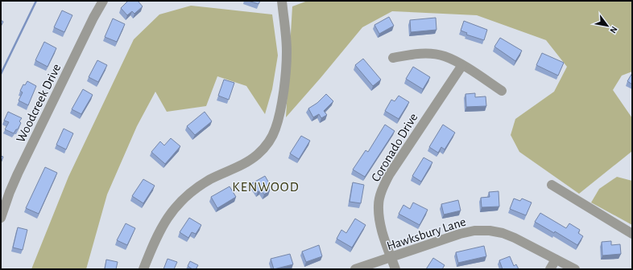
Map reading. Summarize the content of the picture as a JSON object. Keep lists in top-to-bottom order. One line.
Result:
{"streets":{"street":["Woodcreek Drive","Coronado Drive","Hawksbury Lane"]},"crossings":[["Coronado Drive","Hawksbury Lane"]],"districts":["KENWOOD"],"north":"bottom right"}
